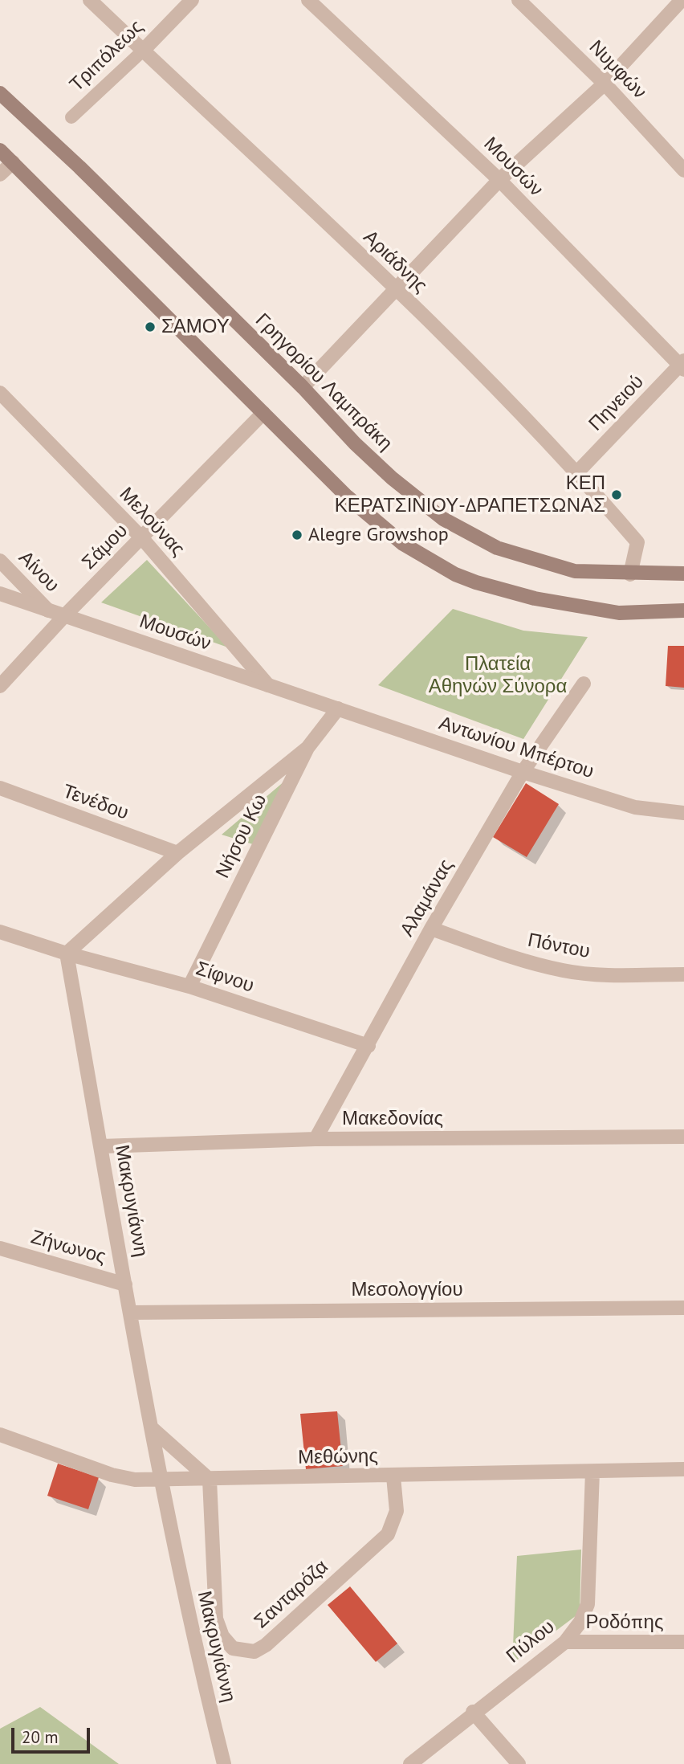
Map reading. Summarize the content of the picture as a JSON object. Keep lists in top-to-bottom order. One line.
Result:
{"streets":{"main road":["Γρηγορίου Λαμπράκη"],"street":["Τριπόλεως","Νυμφών","Μουσών","Αριάδνης","Πηνειού","Μελούνας","Σάμου","Αίνου","Αντωνίου Μπέρτου","Τενέδου","Νήσου Κω","Αλαμάνας","Πόντου","Σίφνου","Μακεδονίας","Μακρυγιάννη","Ζήνωνος","Μεσολογγίου","Μεθώνης","Σανταρόζα","Ροδόπης","Πύλου"]},"crossings":[["Τριπόλεως","Αριάδνης"],["Μουσών","Πηνειού"],["Μουσών","Μελούνας"],["Μουσών","Σάμου"],["Μουσών","Αίνου"],["Μουσών","Αντωνίου Μπέρτου"],["Μουσών","Νήσου Κω"],["Αριάδνης","Γρηγορίου Λαμπράκη"],["Αριάδνης","Πηνειού"],["Μελούνας","Σάμου"],["Αντωνίου Μπέρτου","Νήσου Κω"],["Αντωνίου Μπέρτου","Αλαμάνας"],["Νήσου Κω","Σίφνου"],["Αλαμάνας","Πόντου"],["Αλαμάνας","Σίφνου"],["Αλαμάνας","Μακεδονίας"],["Σίφνου","Μακρυγιάννη"],["Μακεδονίας","Μακρυγιάννη"],["Μακρυγιάννη","Ζήνωνος"],["Μακρυγιάννη","Μεσολογγίου"],["Μακρυγιάννη","Μεθώνης"],["Μεθώνης","Σανταρόζα"],["Μεθώνης","Πύλου"],["Ροδόπης","Πύλου"]],"parks":["Πλατεία Αθηνών Σύνορα"],"places":["ΣΑΜΟΥ","ΚΕΠ ΚΕΡΑΤΣΙΝΙΟΥ-ΔΡΑΠΕΤΣΩΝΑΣ","Alegre Growshop"],"scale_bar":"20 m"}
